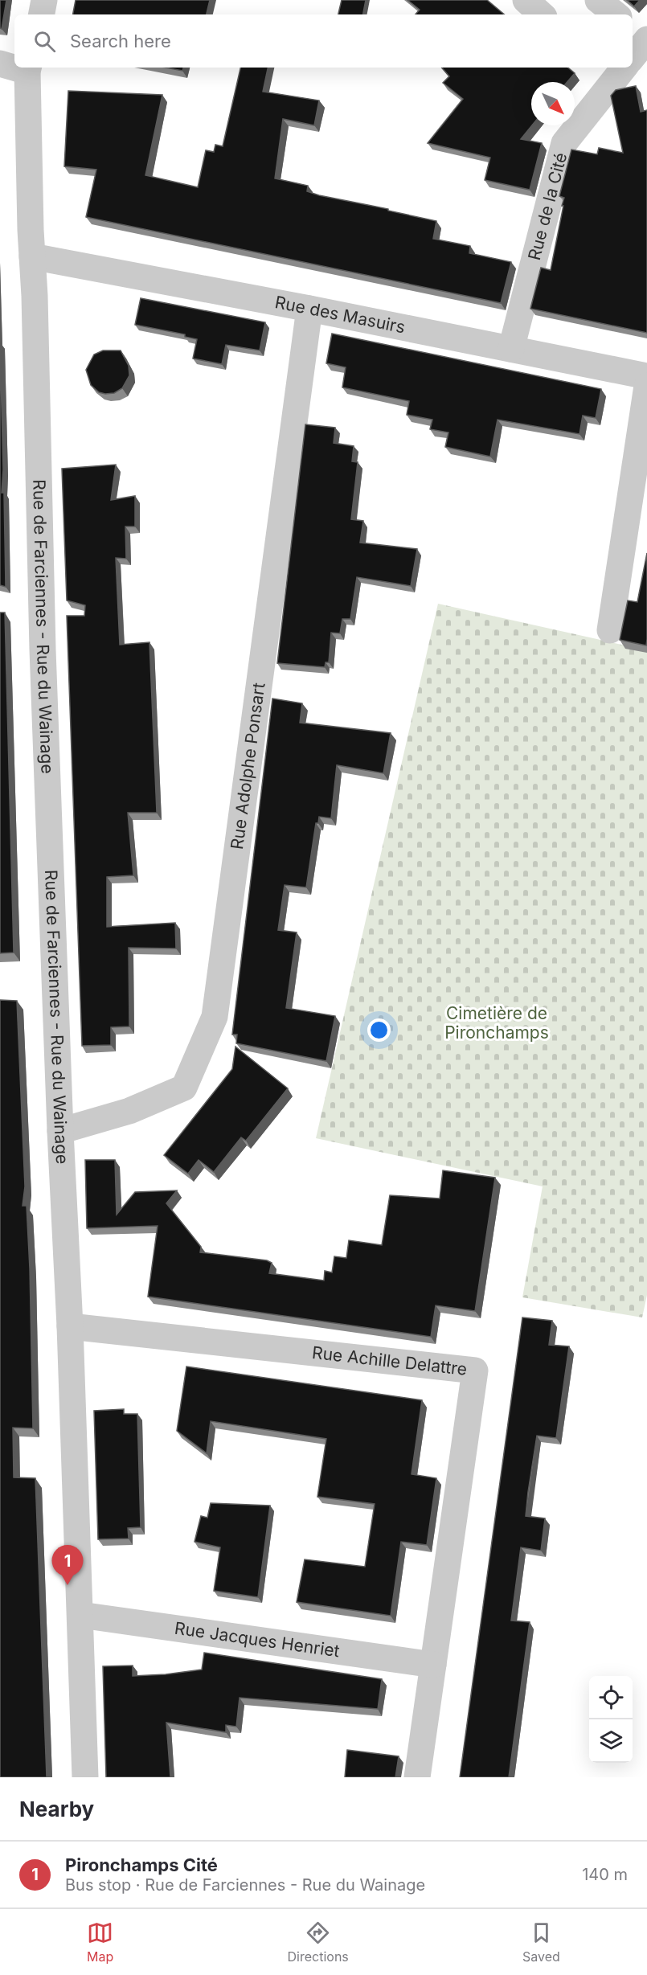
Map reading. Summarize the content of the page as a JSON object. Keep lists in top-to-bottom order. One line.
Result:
{"streets":{"street":["Rue de la Cité","Rue des Masuirs","Rue de Farciennes - Rue du Wainage","Rue Adolphe Ponsart","Rue Achille Delattre","Rue Jacques Henriet"]},"crossings":[["Rue de la Cité","Rue des Masuirs"],["Rue des Masuirs","Rue de Farciennes - Rue du Wainage"],["Rue des Masuirs","Rue Adolphe Ponsart"],["Rue de Farciennes - Rue du Wainage","Rue Adolphe Ponsart"],["Rue de Farciennes - Rue du Wainage","Rue Achille Delattre"],["Rue de Farciennes - Rue du Wainage","Rue Jacques Henriet"],["Rue Achille Delattre","Rue Jacques Henriet"]],"parks":["Cimetière de Pironchamps"],"north":"bottom right","page":{"search":"Search here","pins":"1","heading":"Nearby","list":[{"mark":"1","name":"Pironchamps Cité","note":"Bus stop · Rue de Farciennes - Rue du Wainage","value":"140 m"}],"nav":["Map","Directions","Saved"]}}
